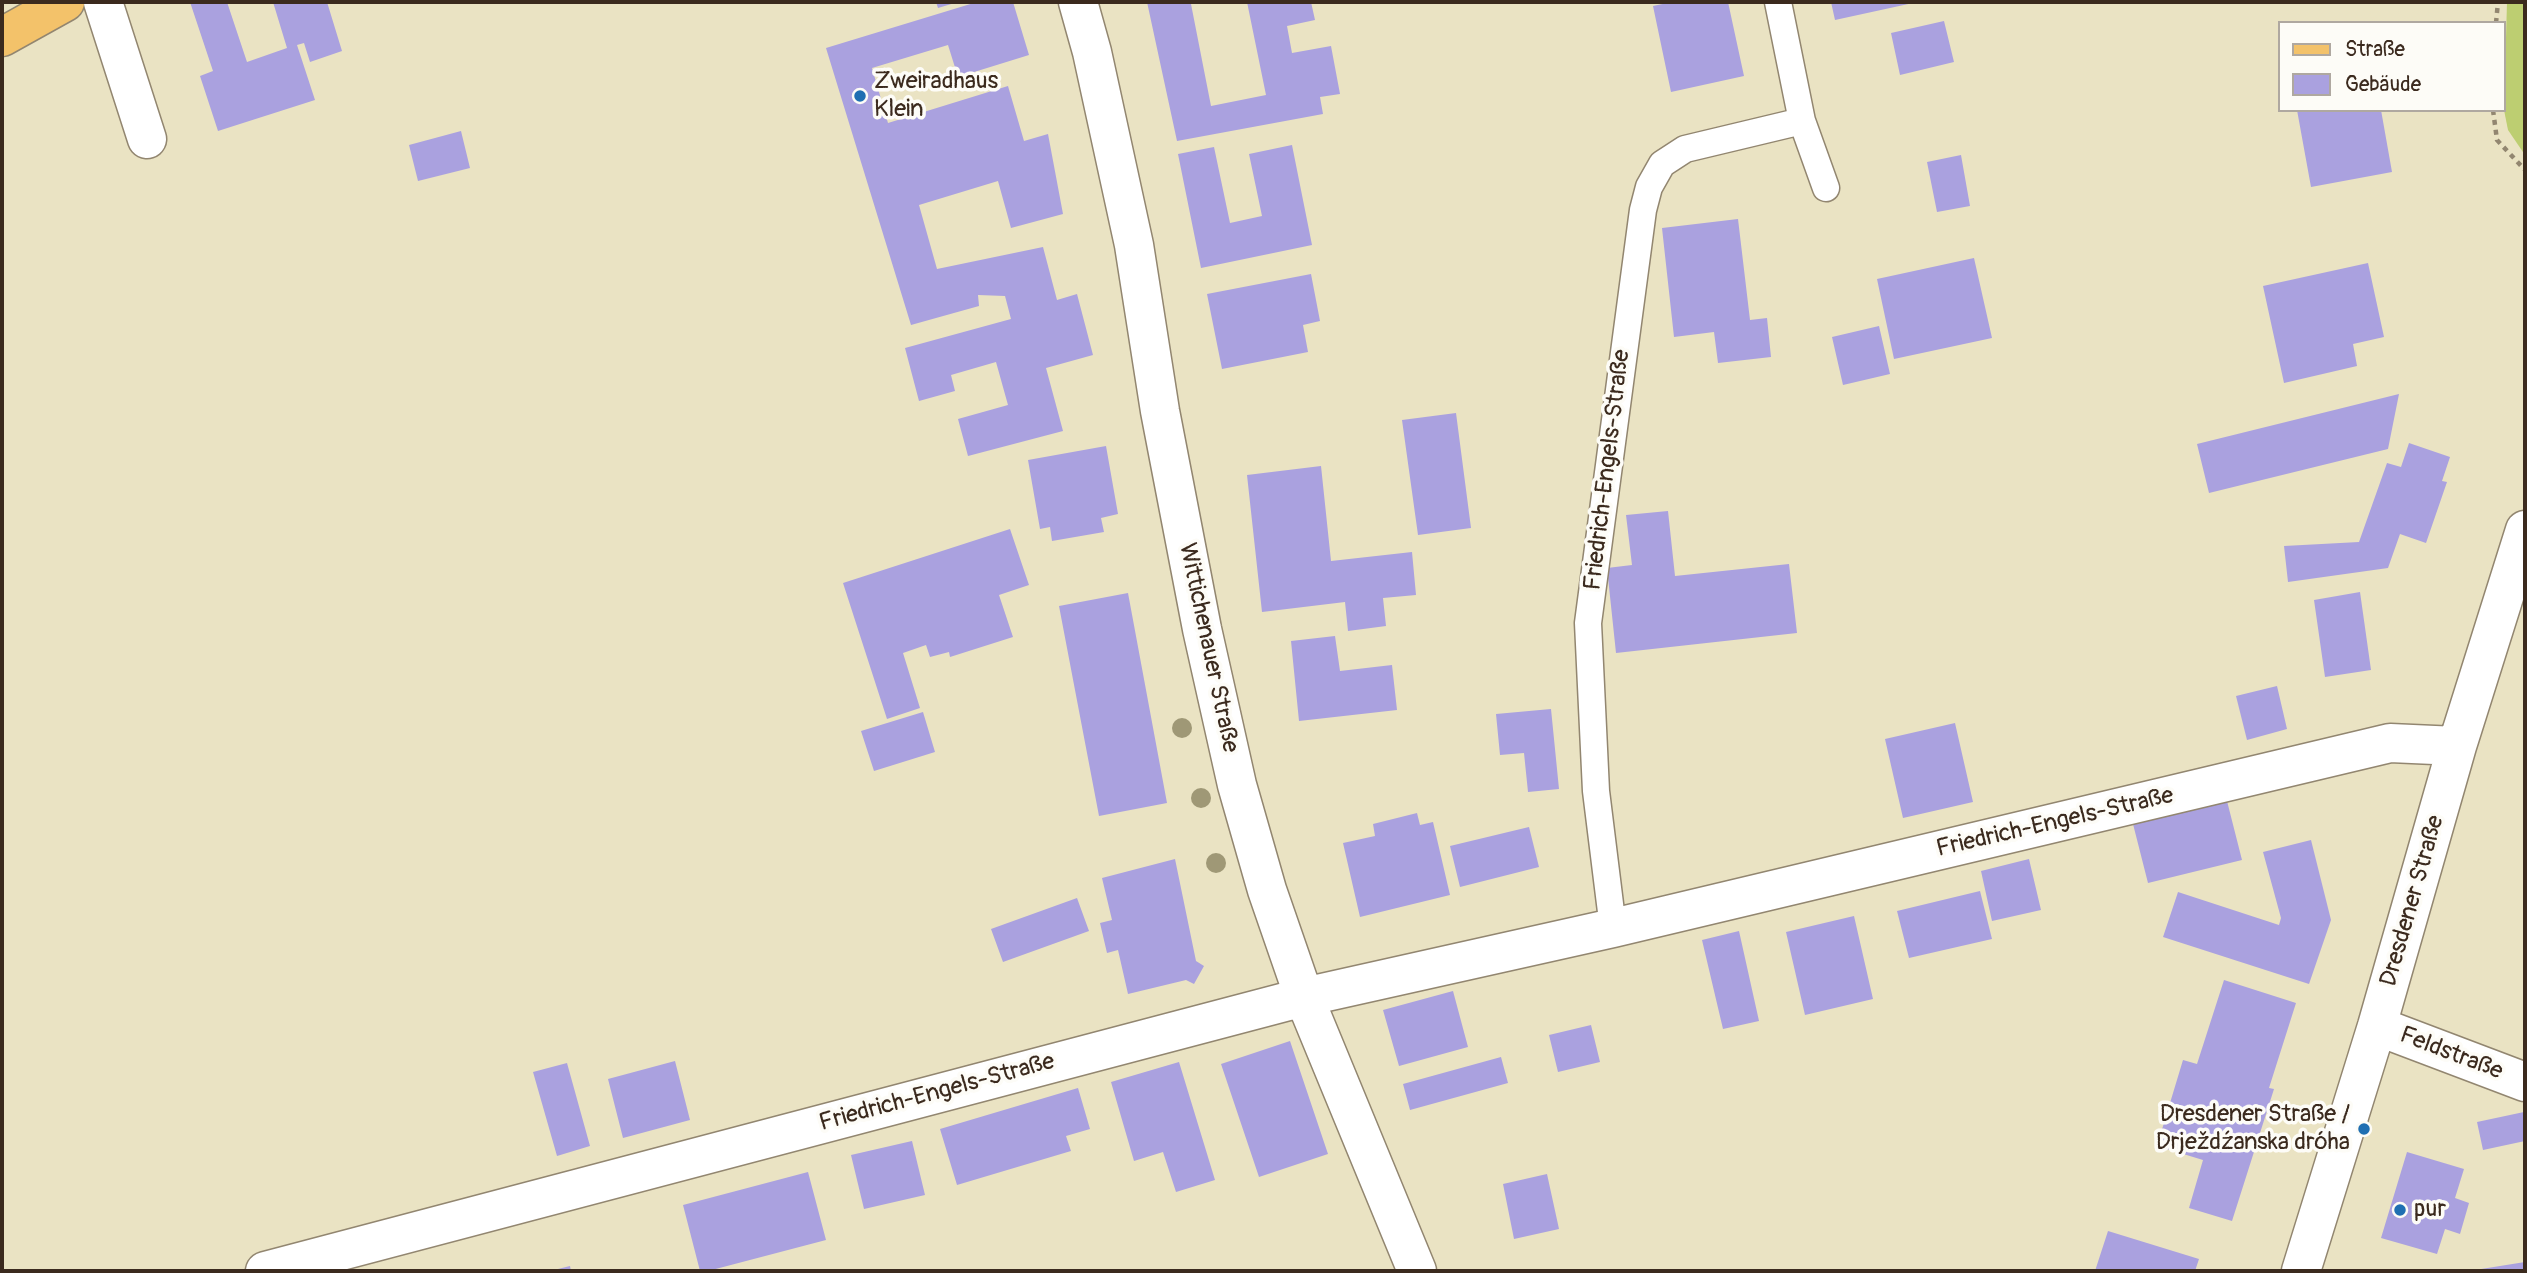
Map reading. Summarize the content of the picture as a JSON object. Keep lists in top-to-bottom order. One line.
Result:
{"streets":{"street":["Friedrich-Engels-Straße","Wittichenauer Straße","Dresdener Straße","Feldstraße"]},"crossings":[["Friedrich-Engels-Straße","Wittichenauer Straße"],["Friedrich-Engels-Straße","Dresdener Straße"],["Dresdener Straße","Feldstraße"]],"places":["Zweiradhaus Klein","Dresdener Straße / Drježdźanska dróha","pur"],"legend":["Straße","Gebäude"]}
